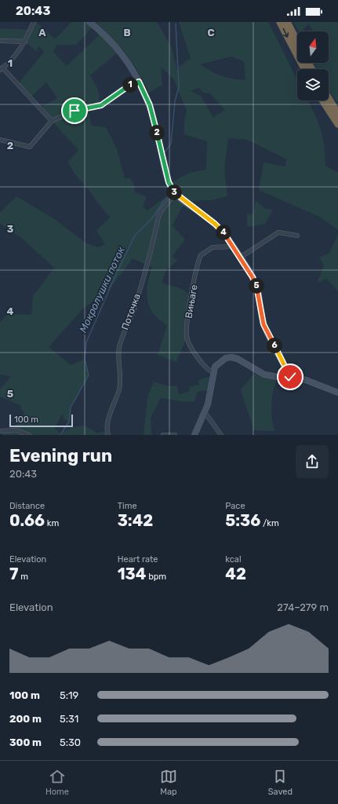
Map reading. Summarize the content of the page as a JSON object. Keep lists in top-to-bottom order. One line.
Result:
{"streets":{"street":["Вињаге","Поточка"]},"water":["Мокролушки поток"],"scale_bar":"100 m","north":"top","page":{"status":"20:43","pins":["1","2","3","4","5","6"],"scale":"100 m","heading":["Evening run","20:43"],"stats":[["Distance","0.66 km"],["Time","3:42"],["Pace","5:36 /km"],["Elevation","7 m"],["Heart rate","134 bpm"],["kcal","42"]],"chart":["Elevation","274–279 m"],"list":[{"name":"100 m","note":"5:19"},{"name":"200 m","note":"5:31"},{"name":"300 m","note":"5:30"}],"tabs":["Home","Map","Saved"]},"grid":{"columns":["A","B","C"],"rows":["1","2","3","4","5"]}}
